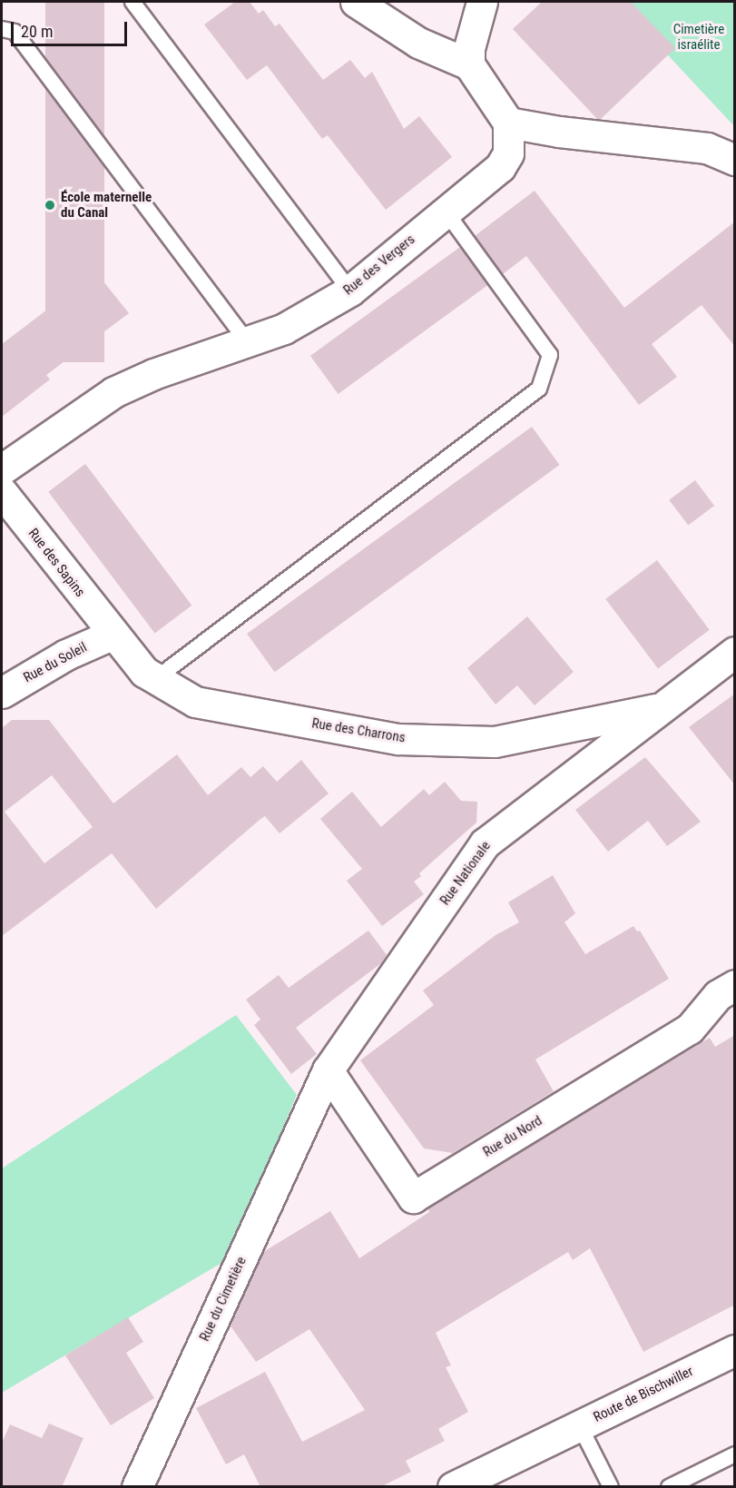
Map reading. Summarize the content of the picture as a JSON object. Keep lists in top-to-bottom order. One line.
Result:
{"streets":{"street":["Rue des Vergers","Rue des Sapins","Rue du Soleil","Rue des Charrons","Rue Nationale","Rue du Nord","Rue du Cimetière","Route de Bischwiller"]},"crossings":[["Rue des Sapins","Rue du Soleil"],["Rue des Sapins","Rue des Charrons"],["Rue du Soleil","Rue des Charrons"],["Rue des Charrons","Rue Nationale"],["Rue Nationale","Rue du Nord"],["Rue Nationale","Rue du Cimetière"]],"parks":["Cimetière israélite"],"places":["École maternelle du Canal"],"scale_bar":"20 m"}
